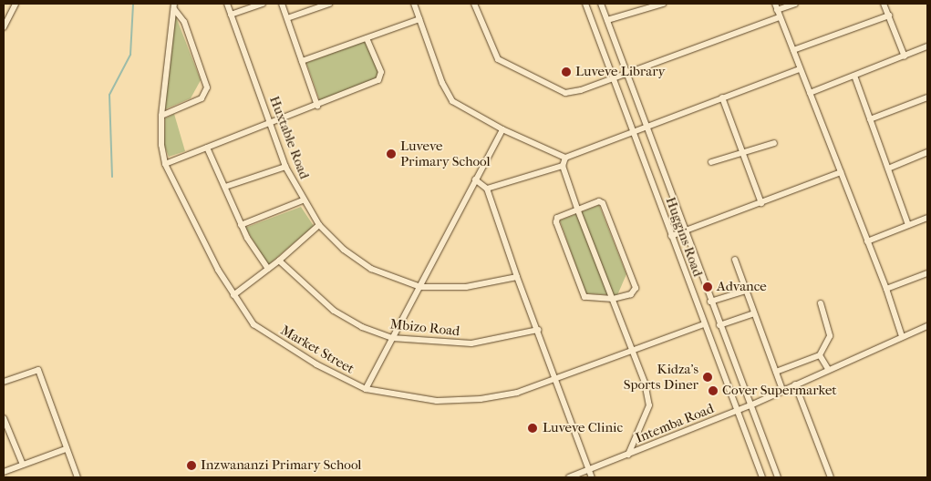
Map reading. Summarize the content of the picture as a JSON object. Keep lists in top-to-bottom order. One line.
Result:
{"streets":{"street":["Huxtable Road","Huggins Road","Mbizo Road","Market Street","Intemba Road"]},"crossings":[["Huggins Road","Market Street"],["Huggins Road","Intemba Road"]],"places":["Luveve Library","Luveve Primary School","Advance","Kidza's Sports Diner","Cover Supermarket","Luveve Clinic","Inzwananzi Primary School"]}
